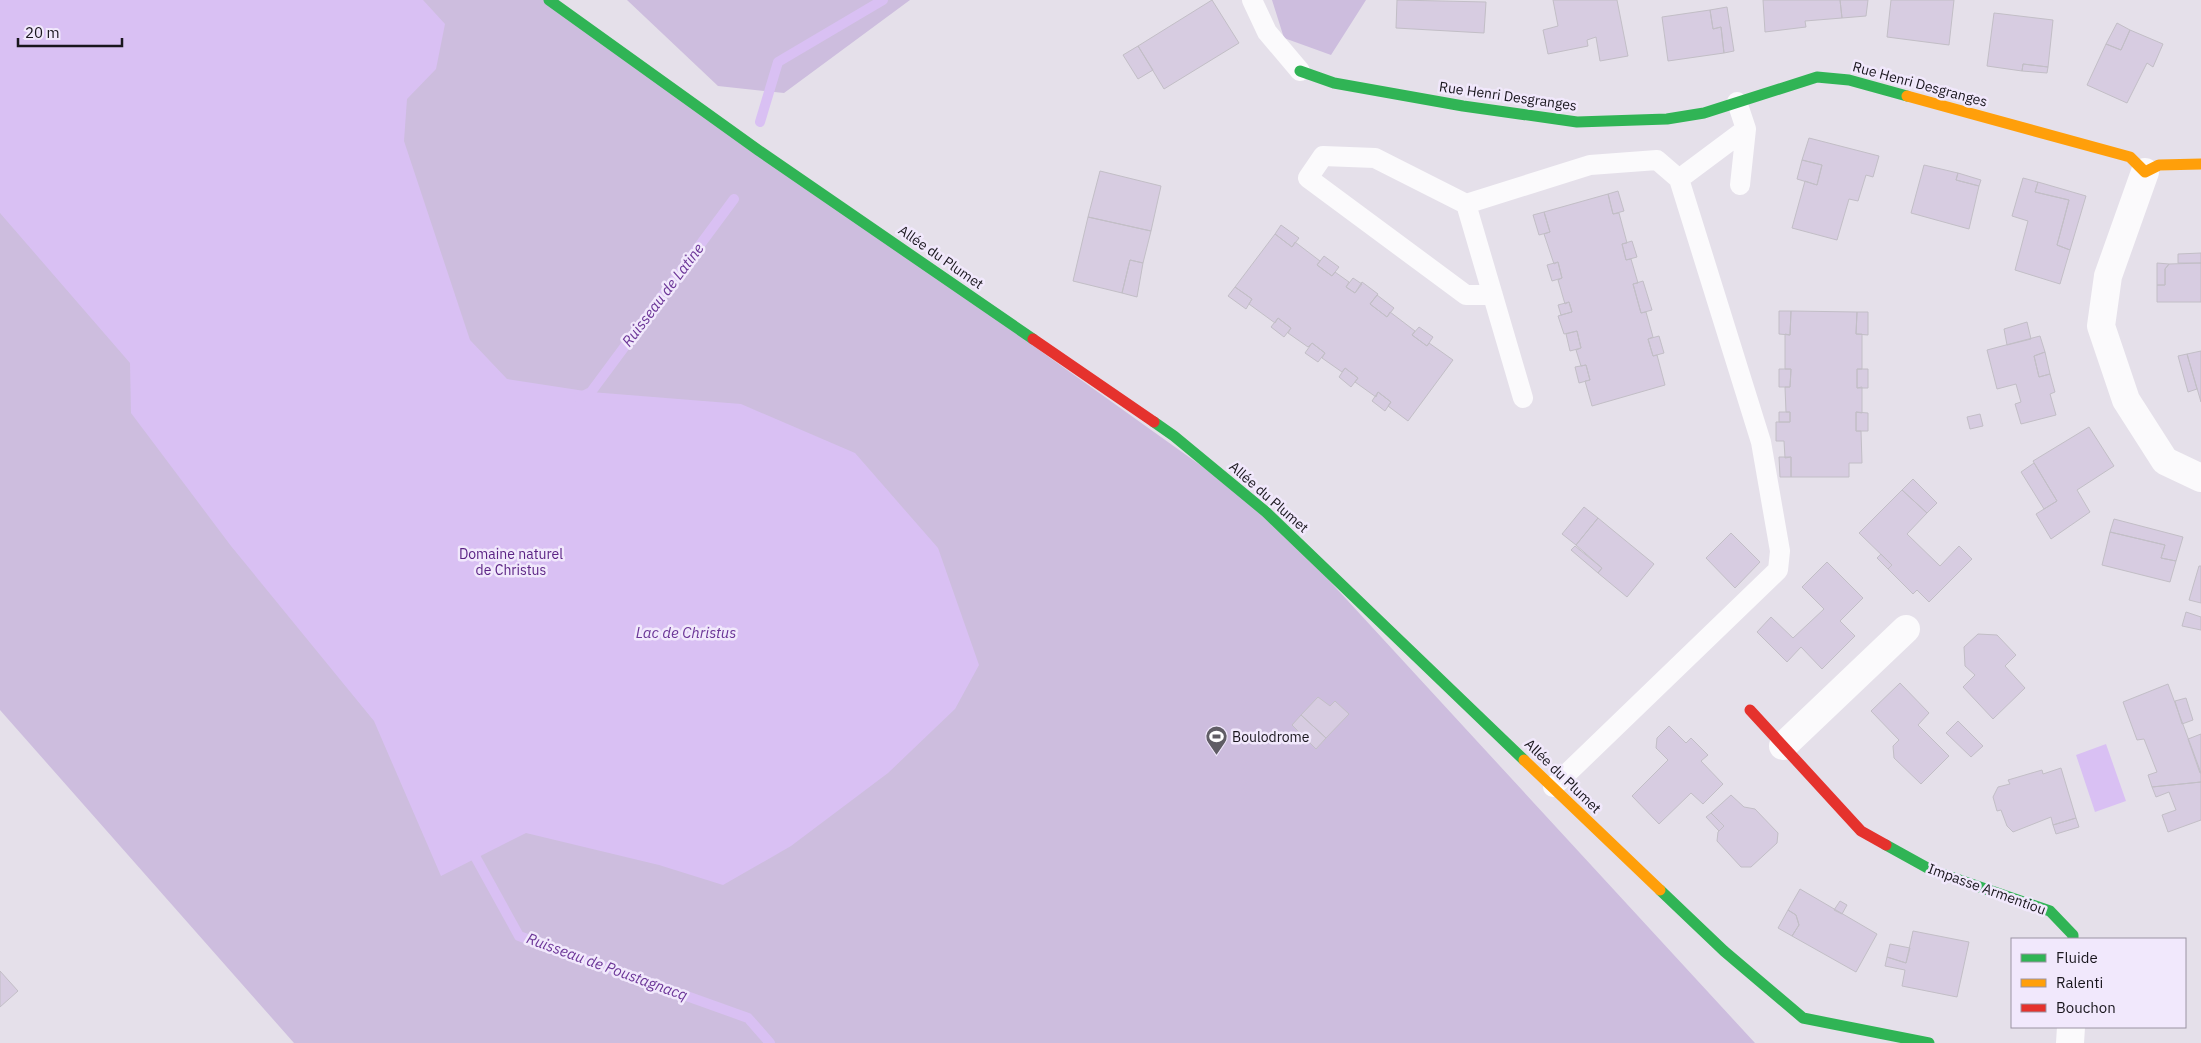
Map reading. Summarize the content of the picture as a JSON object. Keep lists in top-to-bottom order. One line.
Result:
{"streets":{"street":["Rue Henri Desgranges","Allée du Plumet","Impasse Armentiou"]},"water":["Ruisseau de Latine","Lac de Christus","Ruisseau de Poustagnacq"],"parks":["Domaine naturel de Christus"],"places":{"sports":["Boulodrome"]},"legend":["Fluide","Ralenti","Bouchon"],"scale_bar":"20 m"}
